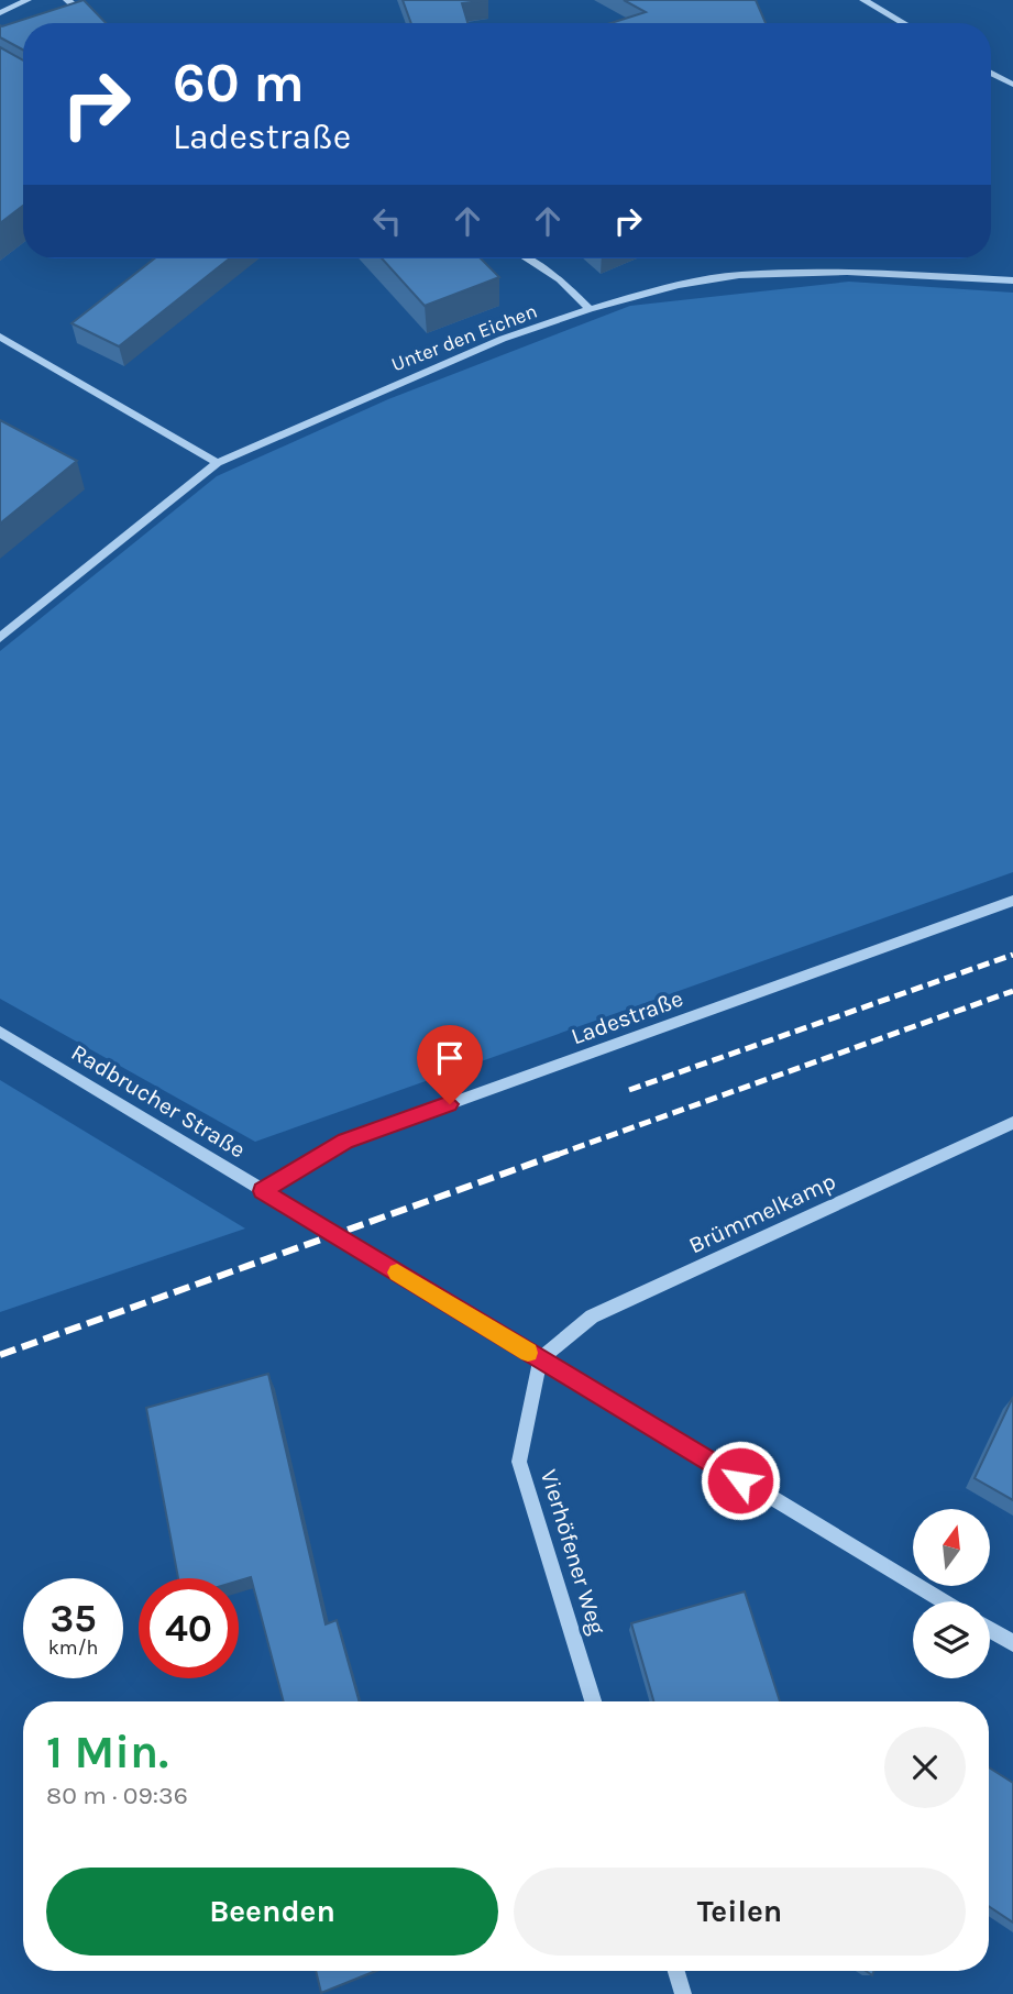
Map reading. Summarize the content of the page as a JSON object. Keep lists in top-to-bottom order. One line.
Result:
{"streets":{"street":["Unter den Eichen","Ladestraße","Radbrucher Straße","Brümmelkamp","Vierhöfener Weg"]},"crossings":[["Ladestraße","Radbrucher Straße"],["Radbrucher Straße","Brümmelkamp"],["Radbrucher Straße","Vierhöfener Weg"],["Brümmelkamp","Vierhöfener Weg"]],"north":"top","page":{"turn":["60 m","Ladestraße"],"speed":"35 km/h","limit":"40","heading":["1 Min.","80 m · 09:36"],"buttons":["Beenden","Teilen"]}}
